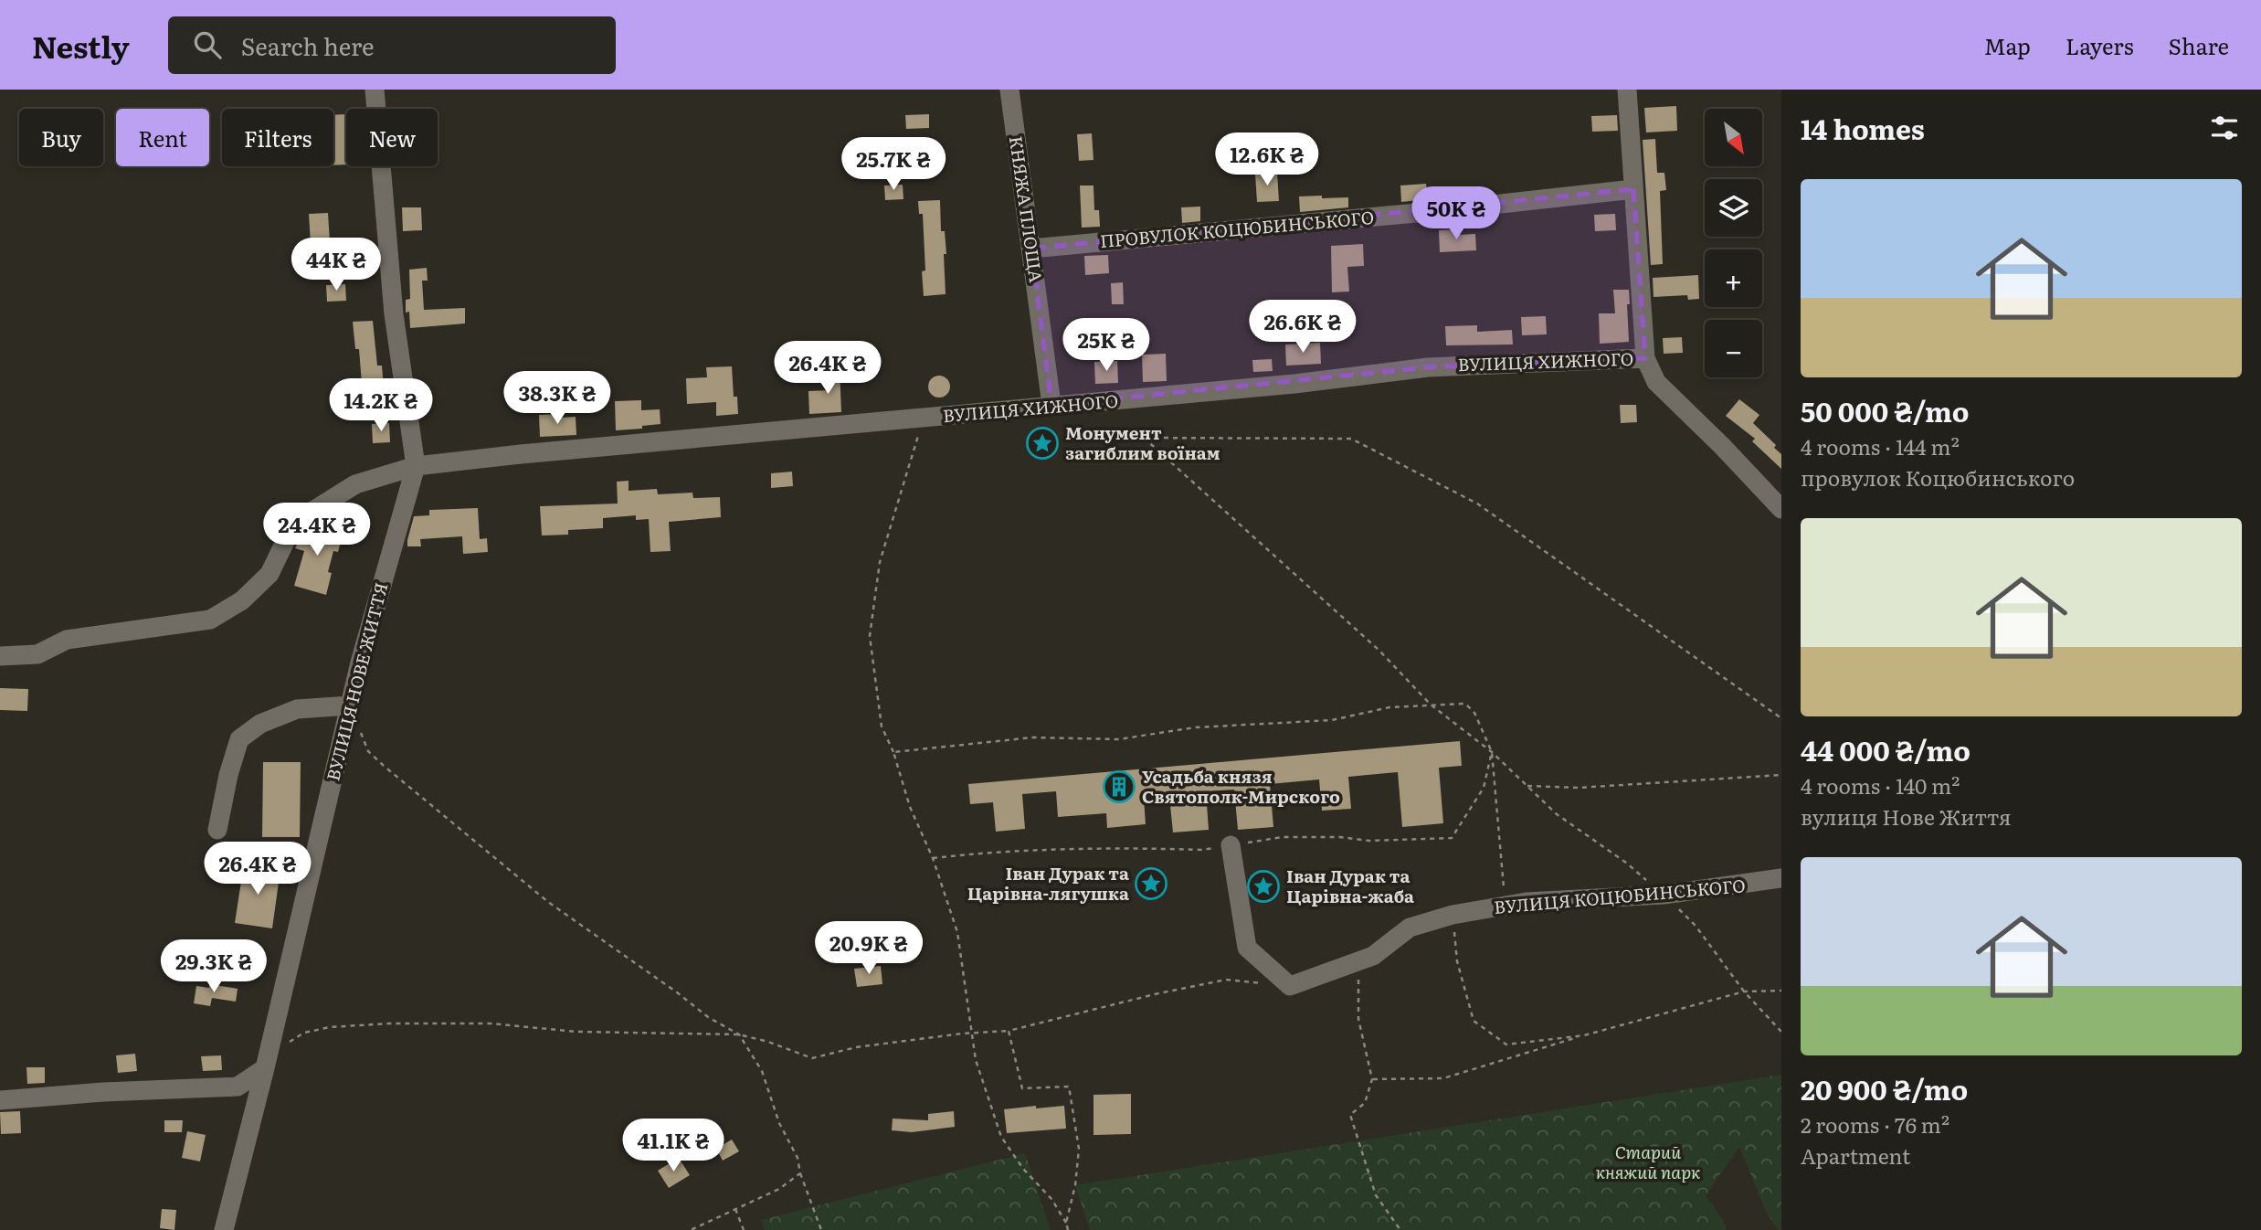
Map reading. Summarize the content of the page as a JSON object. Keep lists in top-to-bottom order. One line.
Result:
{"streets":{"street":["КНЯЖА ПЛОЩА","ПРОВУЛОК КОЦЮБИНСЬКОГО","ВУЛИЦЯ ХИЖНОГО","ВУЛИЦЯ НОВЕ ЖИТТЯ","ВУЛИЦЯ КОЦЮБИНСЬКОГО"]},"crossings":[["КНЯЖА ПЛОЩА","ПРОВУЛОК КОЦЮБИНСЬКОГО"],["КНЯЖА ПЛОЩА","ВУЛИЦЯ ХИЖНОГО"],["ВУЛИЦЯ ХИЖНОГО","ВУЛИЦЯ НОВЕ ЖИТТЯ"]],"parks":["Старий княжий парк"],"places":{"place":["Монумент загиблим воїнам","Іван Дурак та Царівна-лягушка","Іван Дурак та Царівна-жаба"],"building":["Усадьба князя Святополк-Мирского"]},"north":"bottom right","page":{"header":"Nestly","search":"Search here","nav":["Map","Layers","Share"],"heading":"14 homes","map_buttons":["+","−"],"chip":["Buy","Rent","Filters","New"],"price":["12.6K ₴","25.7K ₴","50K ₴","44K ₴","26.6K ₴","25K ₴","26.4K ₴","38.3K ₴","14.2K ₴","24.4K ₴","26.4K ₴","20.9K ₴","29.3K ₴","41.1K ₴"],"list":[{"name":"50 000 ₴/mo","note":"4 rooms · 144 m² · провулок Коцюбинського"},{"name":"44 000 ₴/mo","note":"4 rooms · 140 m² · вулиця Нове Життя"},{"name":"20 900 ₴/mo","note":"2 rooms · 76 m² · Apartment"}]}}
